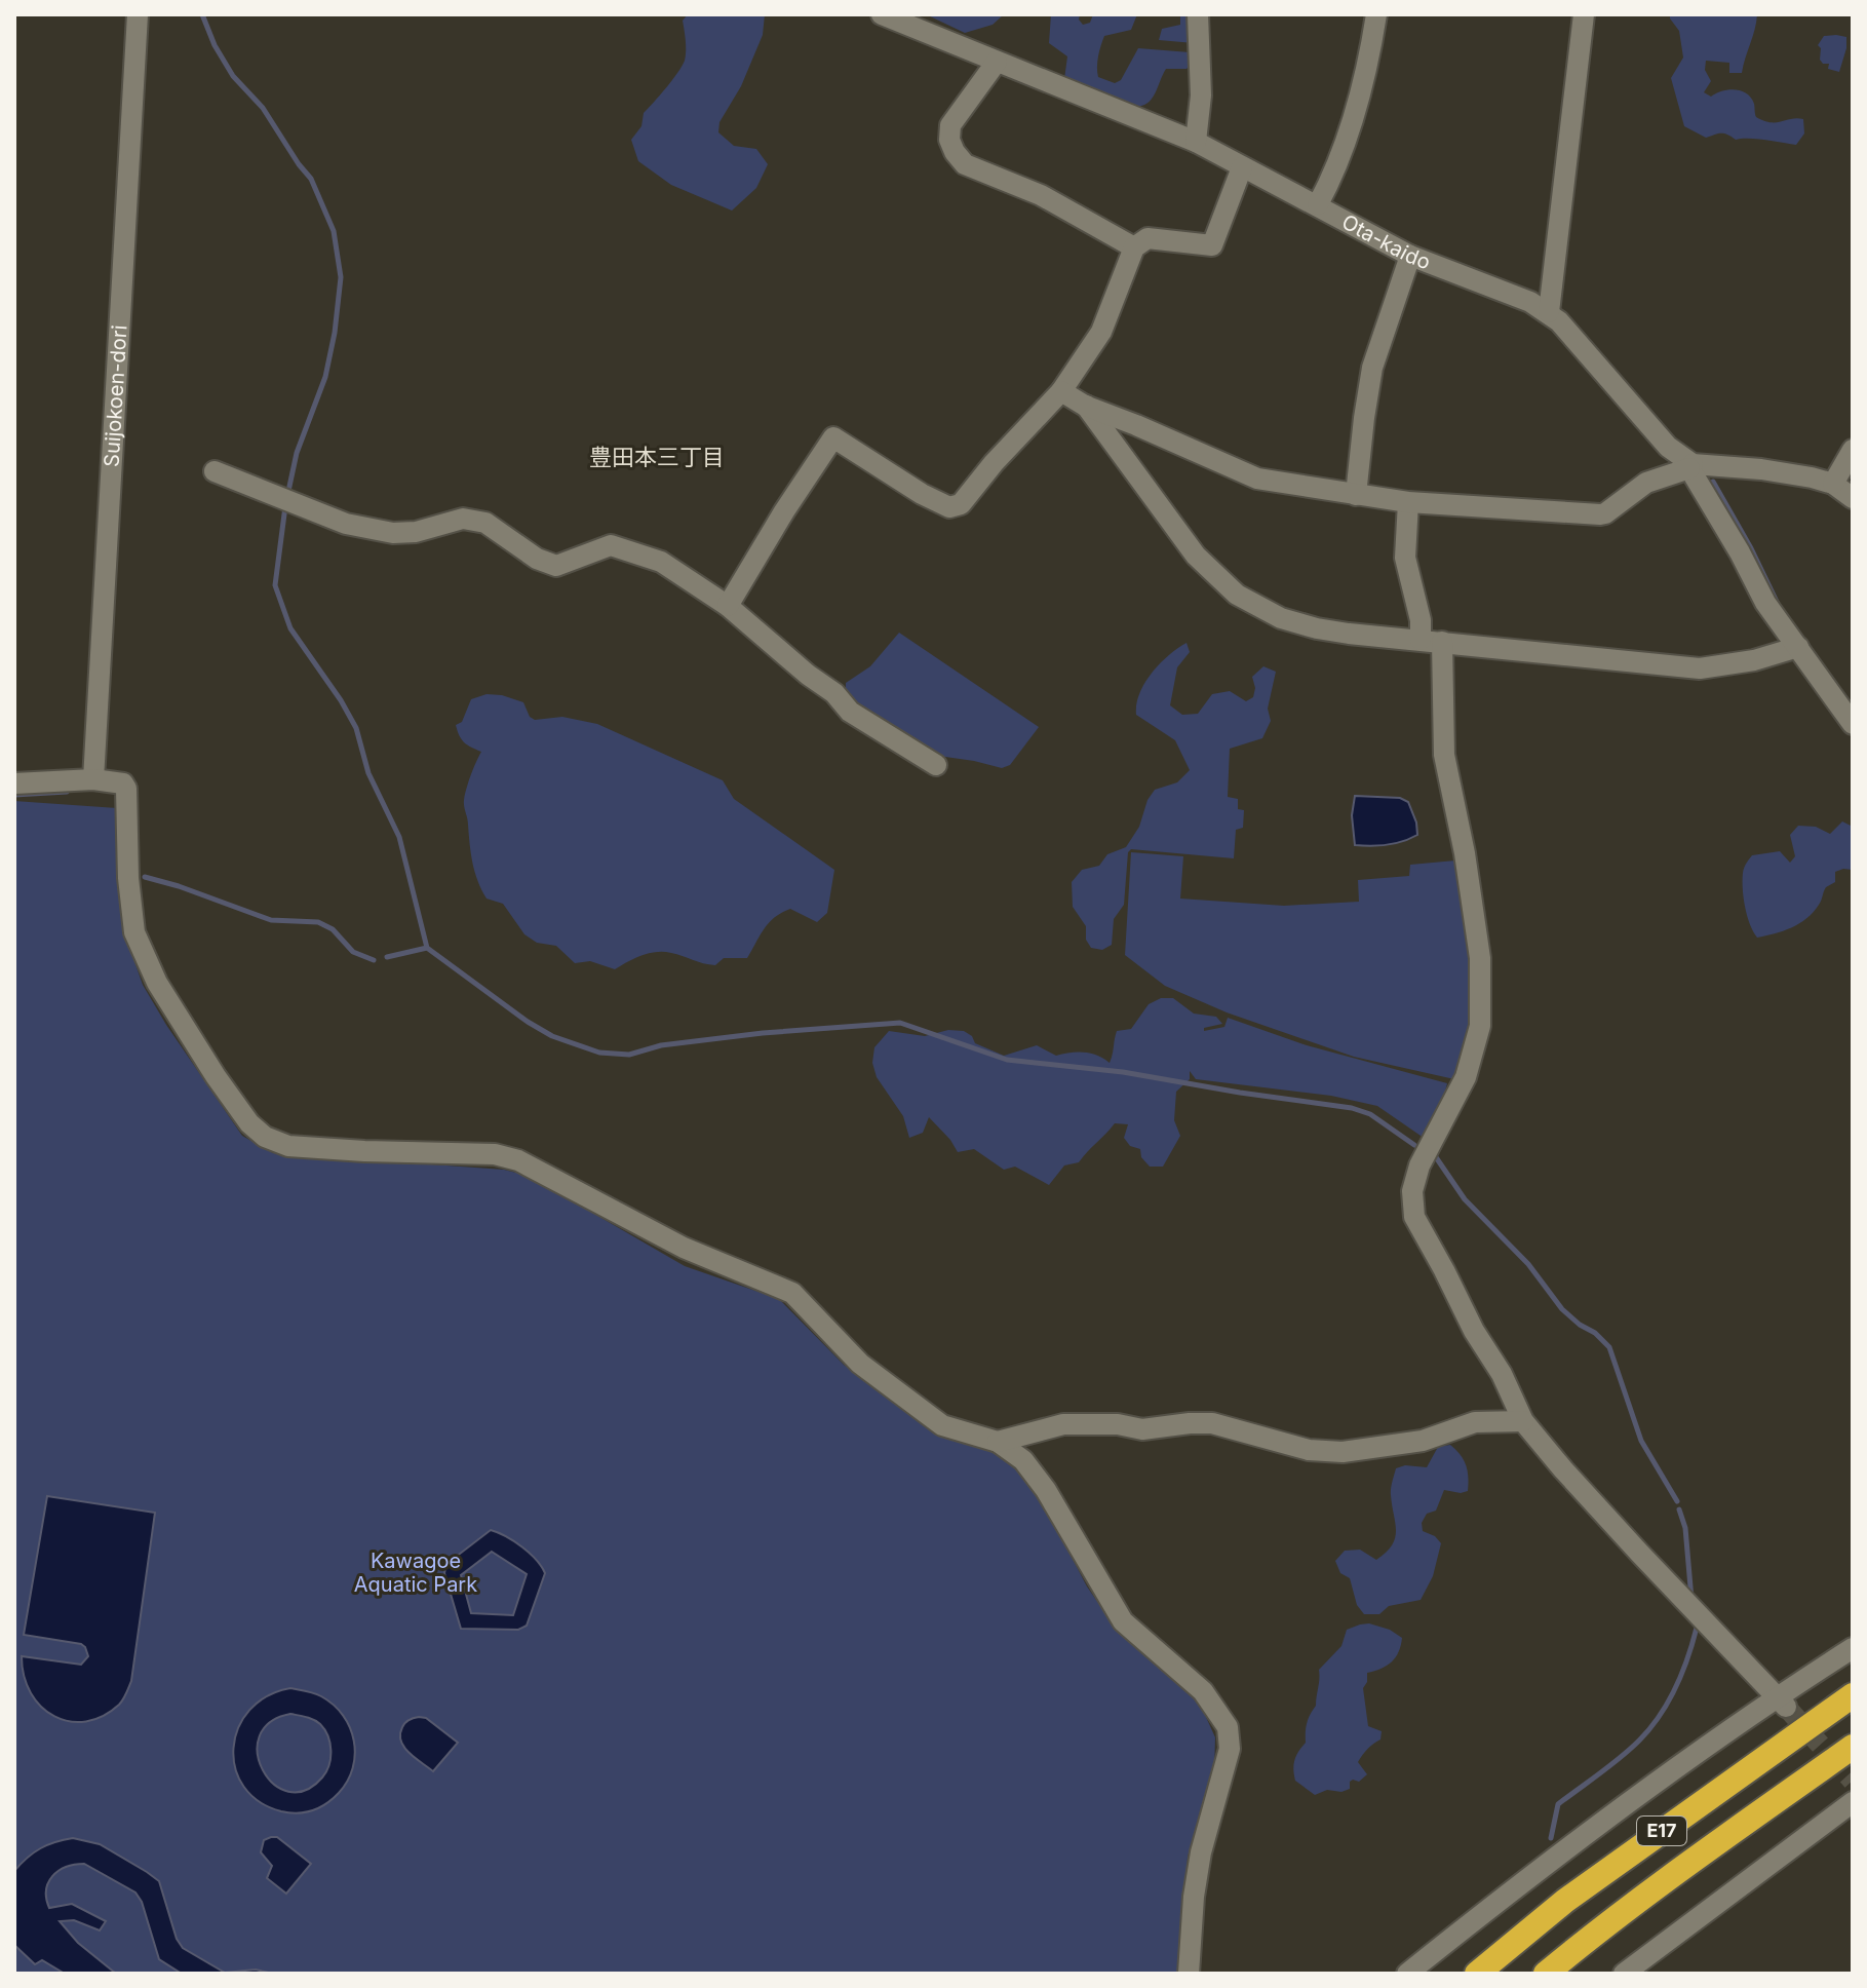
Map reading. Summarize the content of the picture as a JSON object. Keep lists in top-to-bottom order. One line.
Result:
{"streets":{"highway":["E17"],"street":["Ota-kaido","Suijokoen-dori"]},"districts":["豊田本三丁目"],"parks":["Kawagoe Aquatic Park"]}
